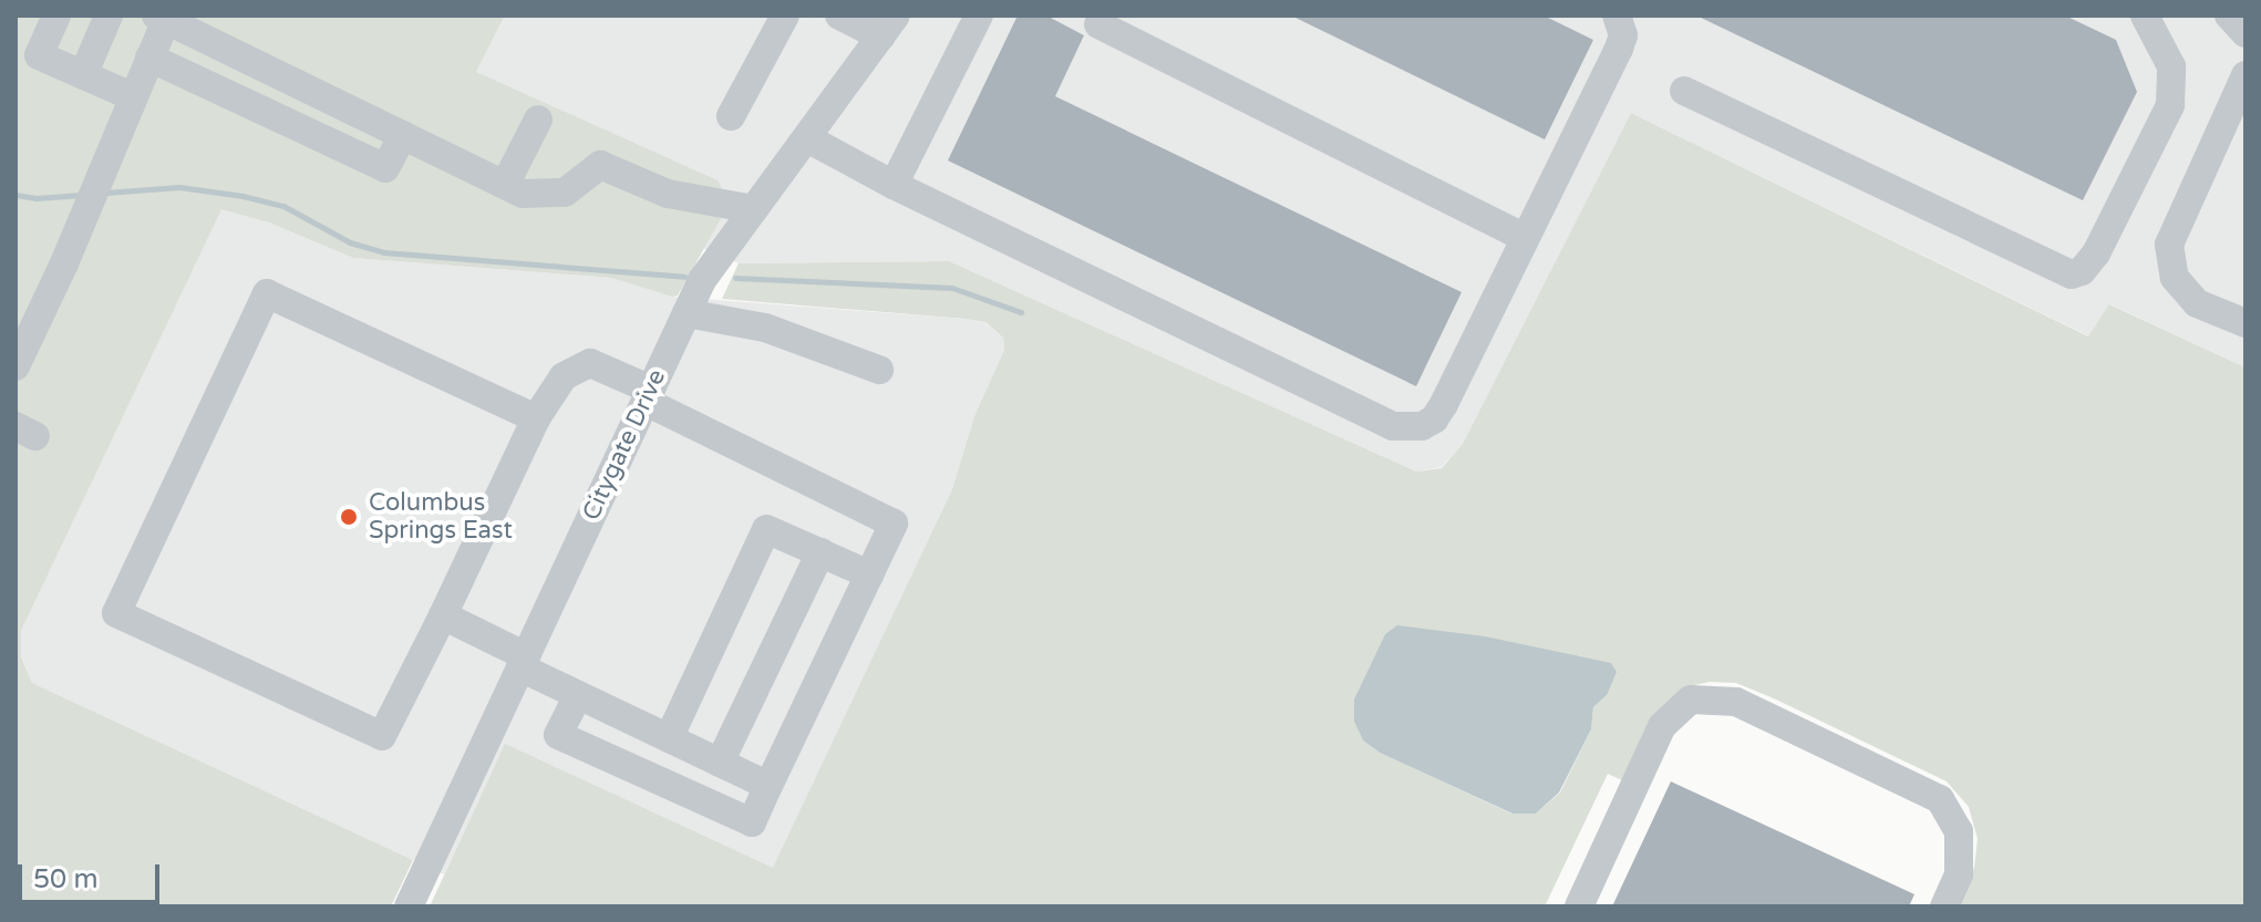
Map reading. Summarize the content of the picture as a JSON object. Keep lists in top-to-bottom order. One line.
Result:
{"streets":{"street":["Citygate Drive"]},"places":["Columbus Springs East"],"scale_bar":"50 m"}
